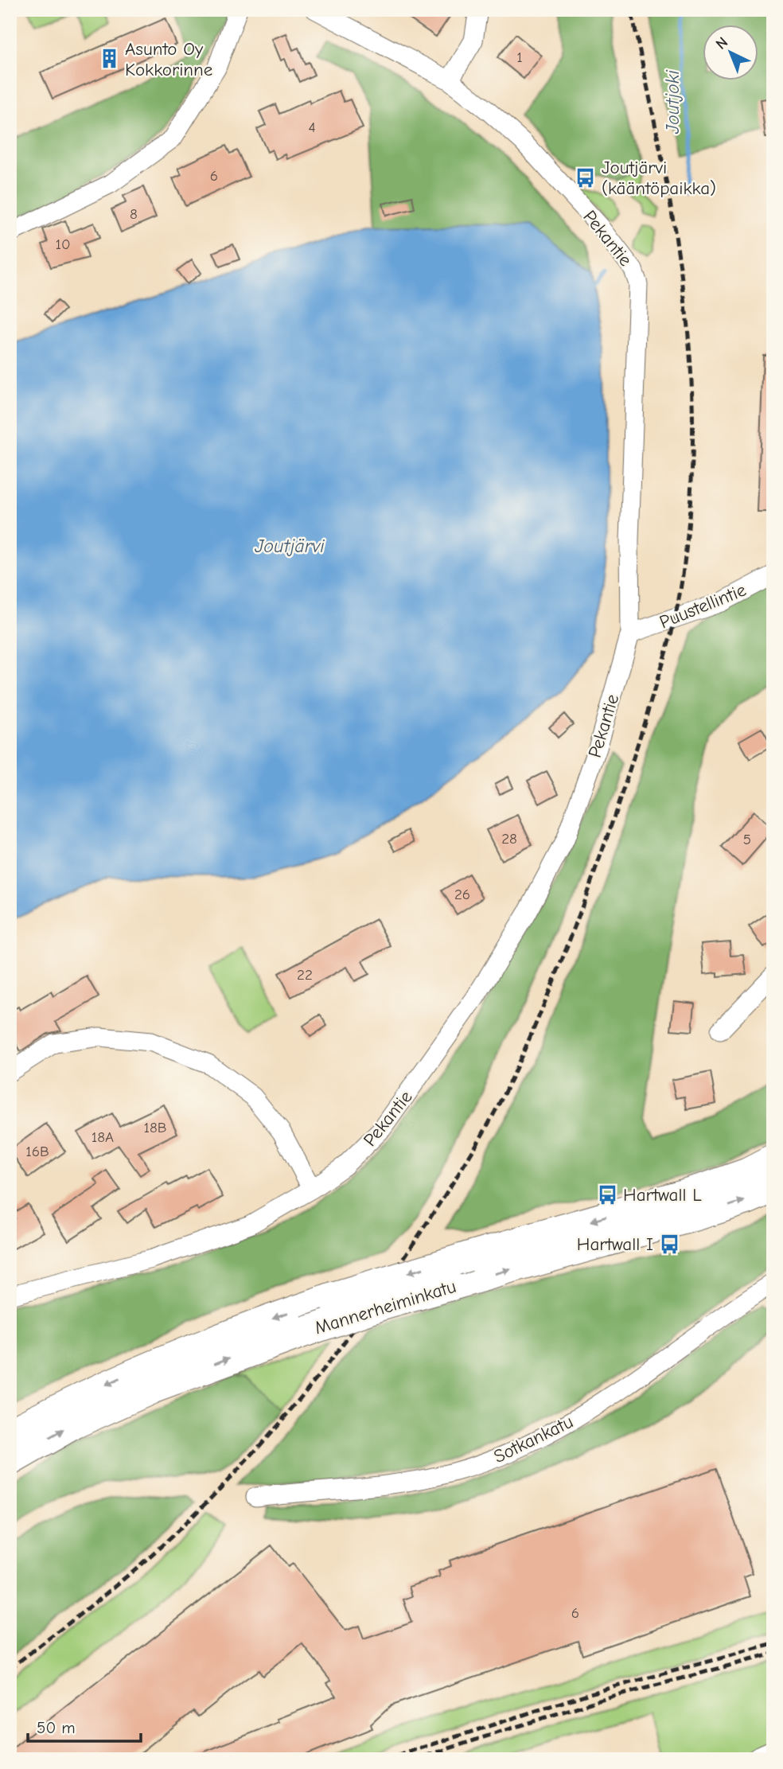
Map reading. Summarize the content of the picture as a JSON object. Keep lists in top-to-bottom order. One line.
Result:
{"streets":{"main road":["Mannerheiminkatu"],"street":["Pekantie","Puustellintie","Sotkankatu"]},"crossings":[["Pekantie","Puustellintie"]],"water":["Joutjoki","Joutjärvi"],"places":{"building":["Asunto Oy Kokkorinne"],"bus stop":["Joutjärvi (kääntöpaikka)","Hartwall L","Hartwall I"]},"house_numbers":["1","4","6","8","10","28","5","26","22","18B","18A","16B","6"],"scale_bar":"50 m","north":"top left"}
